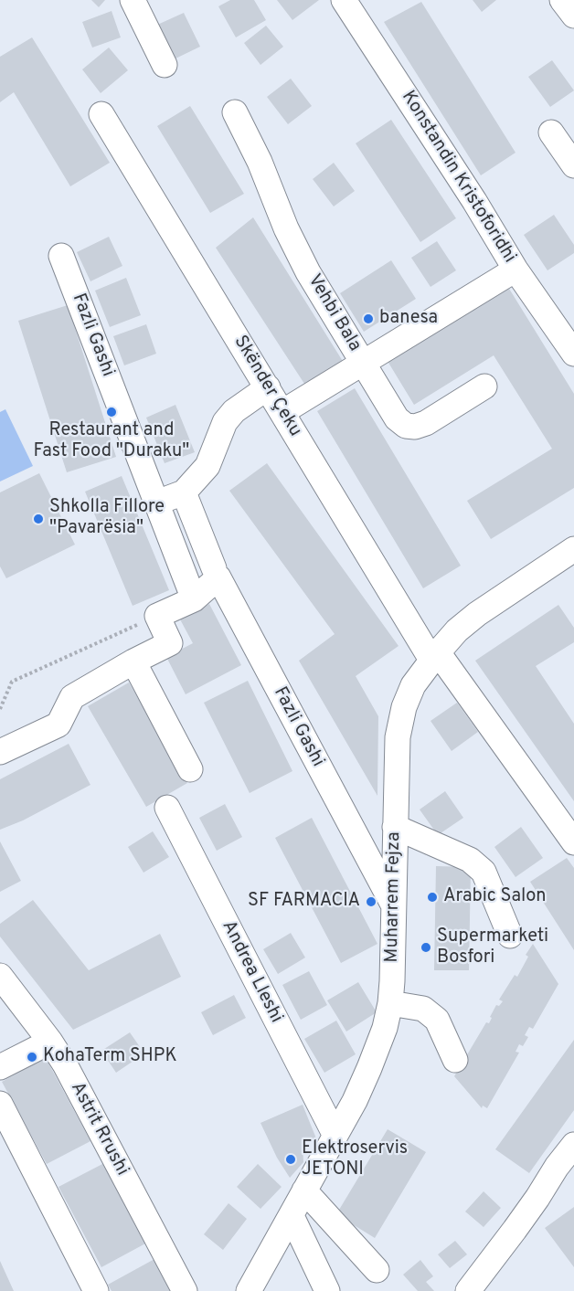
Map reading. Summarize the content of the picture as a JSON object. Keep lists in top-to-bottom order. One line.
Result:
{"streets":{"street":["Konstandin Kristoforidhi","Vehbi Bala","Fazli Gashi","Skënder Çeku","Muharrem Fejza","Andrea Lleshi","Astrit Rrushi"]},"crossings":[["Fazli Gashi","Muharrem Fejza"],["Skënder Çeku","Muharrem Fejza"],["Muharrem Fejza","Andrea Lleshi"]],"places":["banesa","Restaurant and Fast Food \"Duraku\"","Shkolla Fillore \"Pavarësia\"","Arabic Salon","SF FARMACIA","Supermarketi Bosfori","KohaTerm SHPK","Elektroservis JETONI"]}
